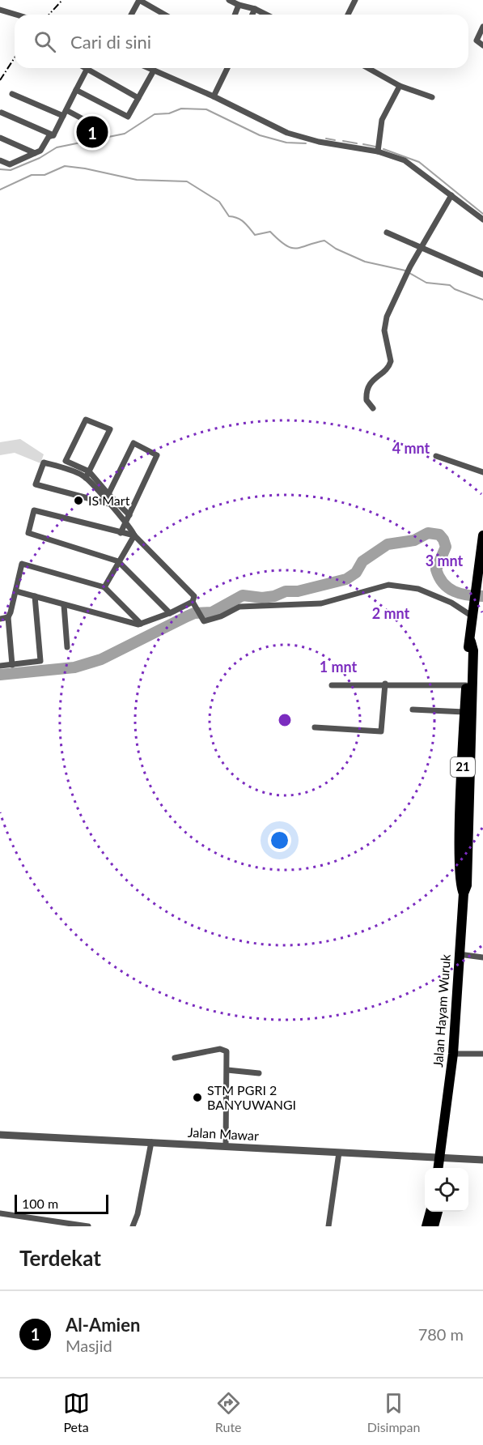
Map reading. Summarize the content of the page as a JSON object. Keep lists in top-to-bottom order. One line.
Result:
{"streets":{"highway":["21","Jalan Hayam Wuruk"],"street":["Jalan Mawar"]},"crossings":[["21","Jalan Hayam Wuruk"],["21","Jalan Mawar"],["Jalan Hayam Wuruk","Jalan Mawar"]],"places":["IS Mart","STM PGRI 2 BANYUWANGI"],"scale_bar":"100 m","page":{"search":"Cari di sini","pins":"1","scale":"100 m","heading":"Terdekat","list":[{"mark":"1","name":"Al-Amien","note":"Masjid","value":"780 m"}],"nav":["Peta","Rute","Disimpan"]},"rings":["4 mnt","3 mnt","2 mnt","1 mnt"]}
